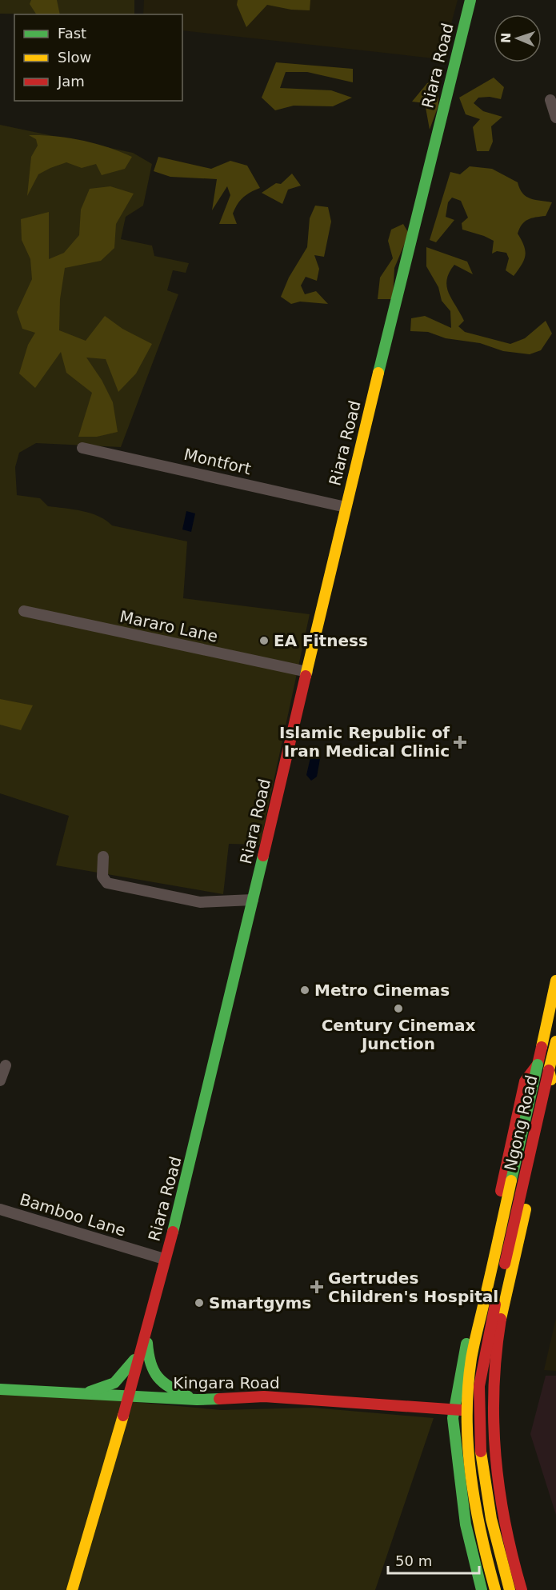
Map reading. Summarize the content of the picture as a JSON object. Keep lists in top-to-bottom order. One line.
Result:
{"streets":{"main road":["Riara Road","Ngong Road","Kingara Road"],"street":["Montfort","Mararo Lane","Bamboo Lane"]},"crossings":[["Riara Road","Montfort"],["Riara Road","Mararo Lane"],["Riara Road","Bamboo Lane"],["Riara Road","Kingara Road"],["Ngong Road","Kingara Road"]],"places":{"other":["EA Fitness","Metro Cinemas","Century Cinemax Junction","Smartgyms"],"health":["Islamic Republic of Iran Medical Clinic","Gertrudes Children's Hospital"]},"legend":["Fast","Slow","Jam"],"scale_bar":"50 m","north":"left"}
